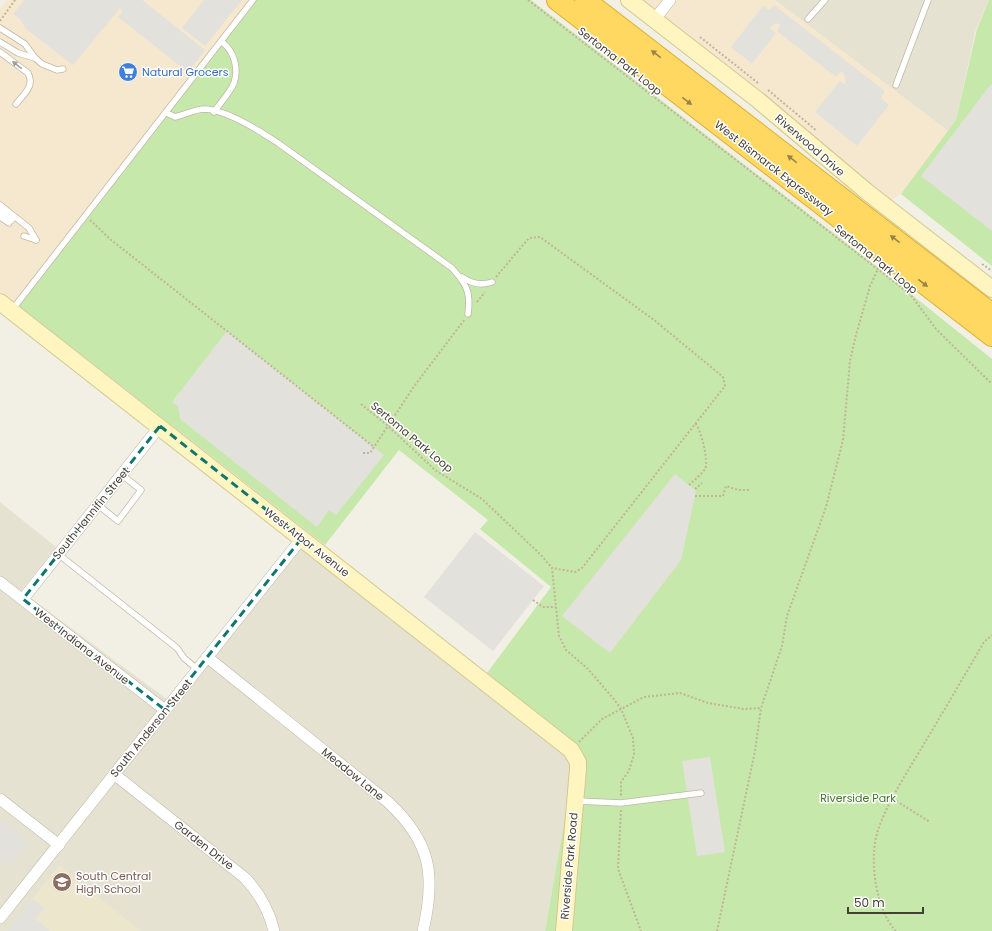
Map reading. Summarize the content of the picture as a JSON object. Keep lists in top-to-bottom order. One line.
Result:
{"streets":{"highway":["West Bismarck Expressway"],"main road":["Riverwood Drive","West Arbor Avenue","Riverside Park Road"],"street":["South Hannifin Street","West Indiana Avenue","South Anderson Street","Meadow Lane","Garden Drive"],"path":["Sertoma Park Loop"]},"crossings":[["South Hannifin Street","West Arbor Avenue"],["South Hannifin Street","West Indiana Avenue"],["West Arbor Avenue","South Anderson Street"],["West Indiana Avenue","South Anderson Street"],["South Anderson Street","Meadow Lane"],["South Anderson Street","Garden Drive"]],"parks":["Riverside Park"],"places":{"supermarket":["Natural Grocers"],"school or university":["South Central High School"]},"scale_bar":"50 m"}
